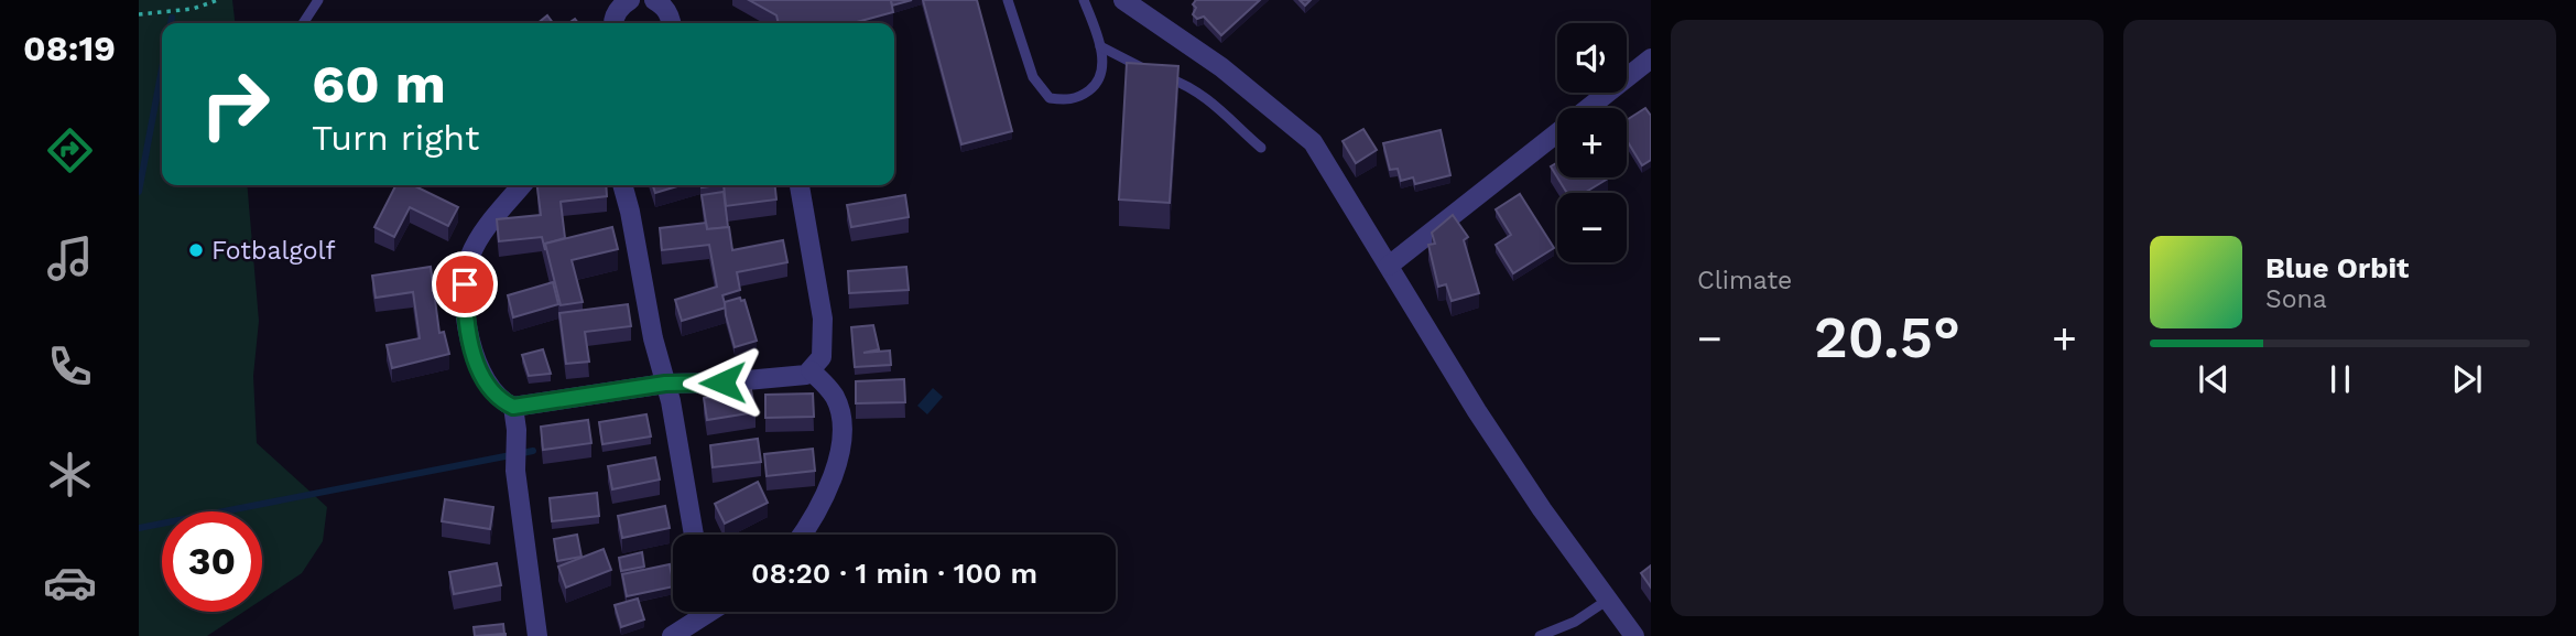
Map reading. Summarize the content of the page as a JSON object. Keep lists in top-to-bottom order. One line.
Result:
{"places":["Fotbalgolf"],"page":{"tabs":"08:19","tile":"Climate","map_buttons":["+","−"],"turn":["60 m","Turn right"],"song":["Blue Orbit","Sona"],"heat":["−","20.5°","+"],"limit":"30","trip":"08:20 · 1 min · 100 m"}}
